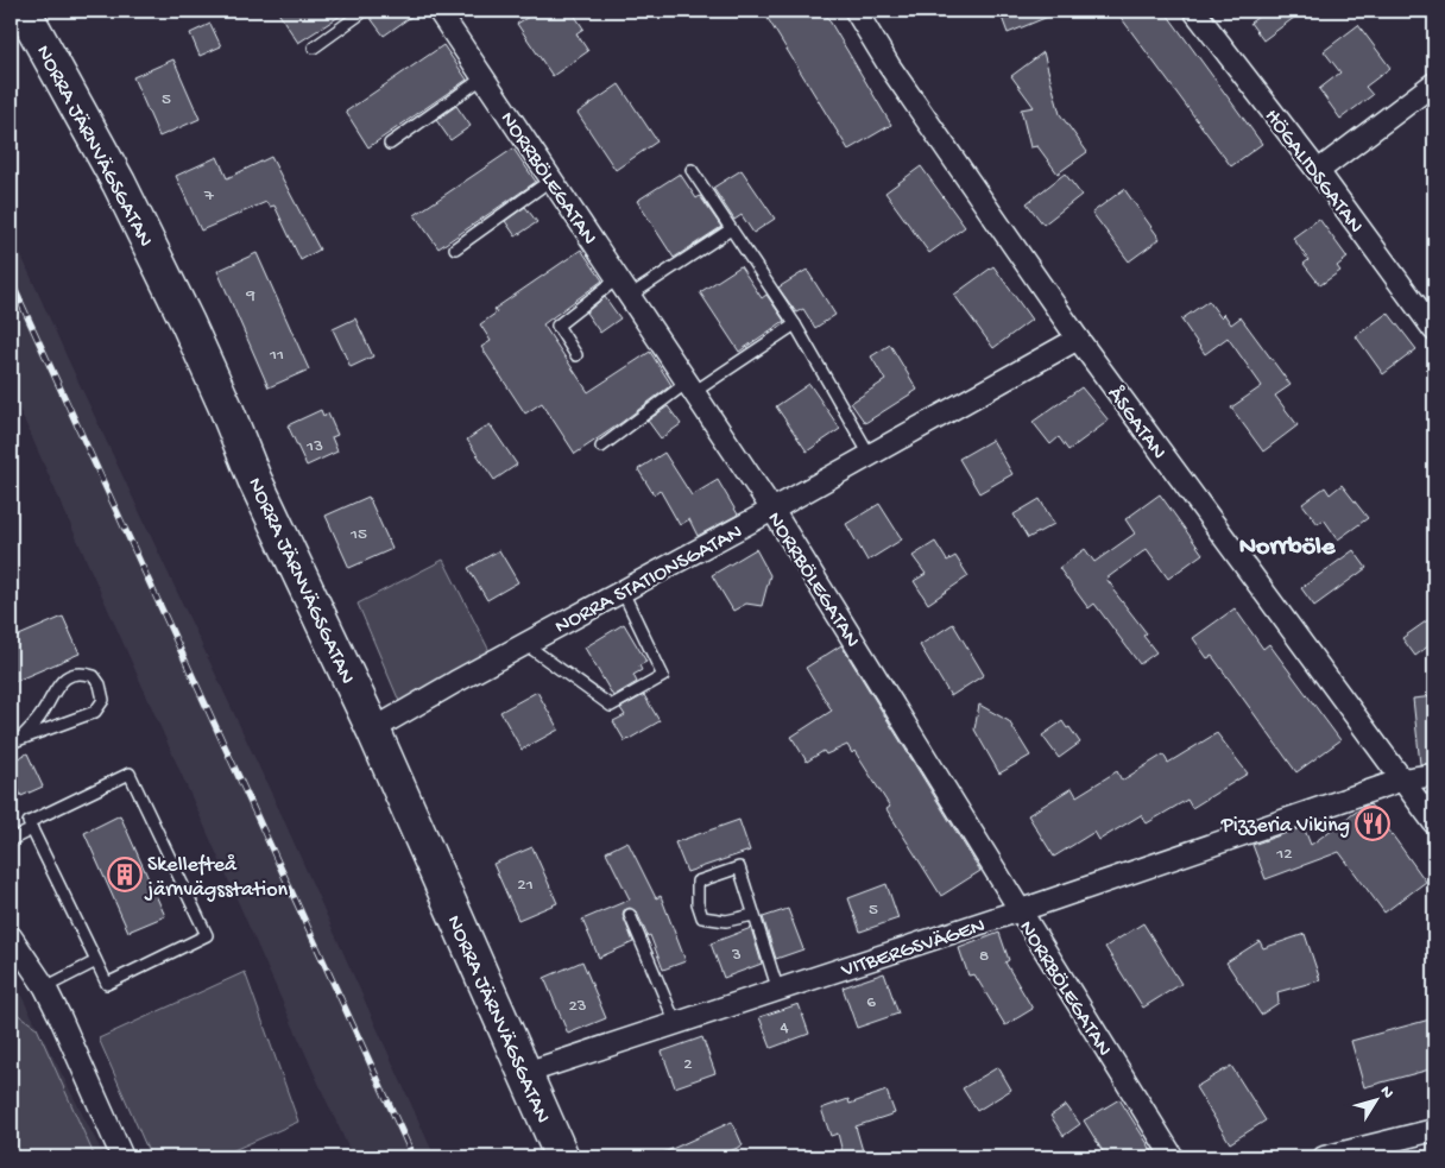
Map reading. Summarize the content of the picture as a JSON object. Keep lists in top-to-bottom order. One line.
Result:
{"streets":{"main road":["NORRA JÄRNVÄGSGATAN"],"street":["HÖGALIDSGATAN","NORRBÖLEGATAN","ÅSGATAN","NORRA STATIONSGATAN","VITBERGSVÄGEN"]},"crossings":[["NORRA JÄRNVÄGSGATAN","NORRA STATIONSGATAN"],["NORRA JÄRNVÄGSGATAN","VITBERGSVÄGEN"],["NORRBÖLEGATAN","NORRA STATIONSGATAN"],["NORRBÖLEGATAN","VITBERGSVÄGEN"],["ÅSGATAN","NORRA STATIONSGATAN"],["ÅSGATAN","VITBERGSVÄGEN"]],"districts":["Norrböle"],"places":{"restaurant":["Pizzeria Viking"],"building":["Skellefteå järnvägsstation"]},"house_numbers":["5","7","9","11","13","15","12","21","5","3","8","6","23","4","2"],"north":"top right"}
